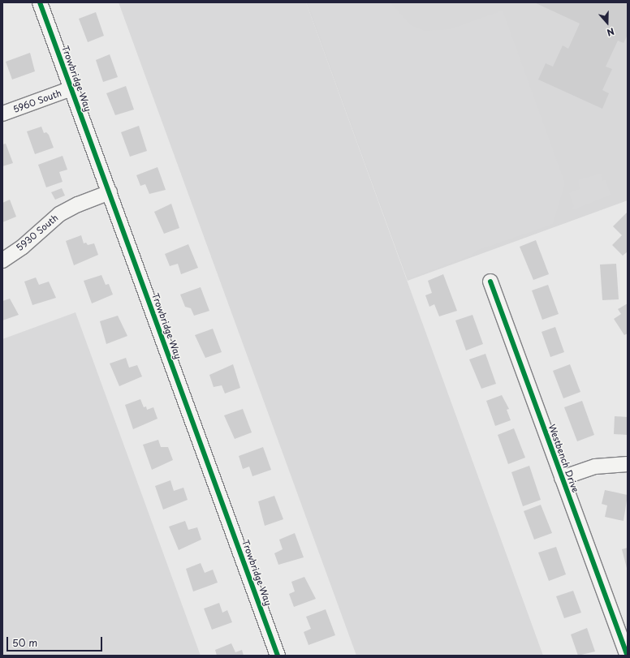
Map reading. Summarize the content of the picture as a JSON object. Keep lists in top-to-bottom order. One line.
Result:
{"streets":{"street":["Trowbridge Way","5960 South","5930 South","Westbench Drive"]},"crossings":[["Trowbridge Way","5960 South"],["Trowbridge Way","5930 South"]],"scale_bar":"50 m","north":"bottom"}
